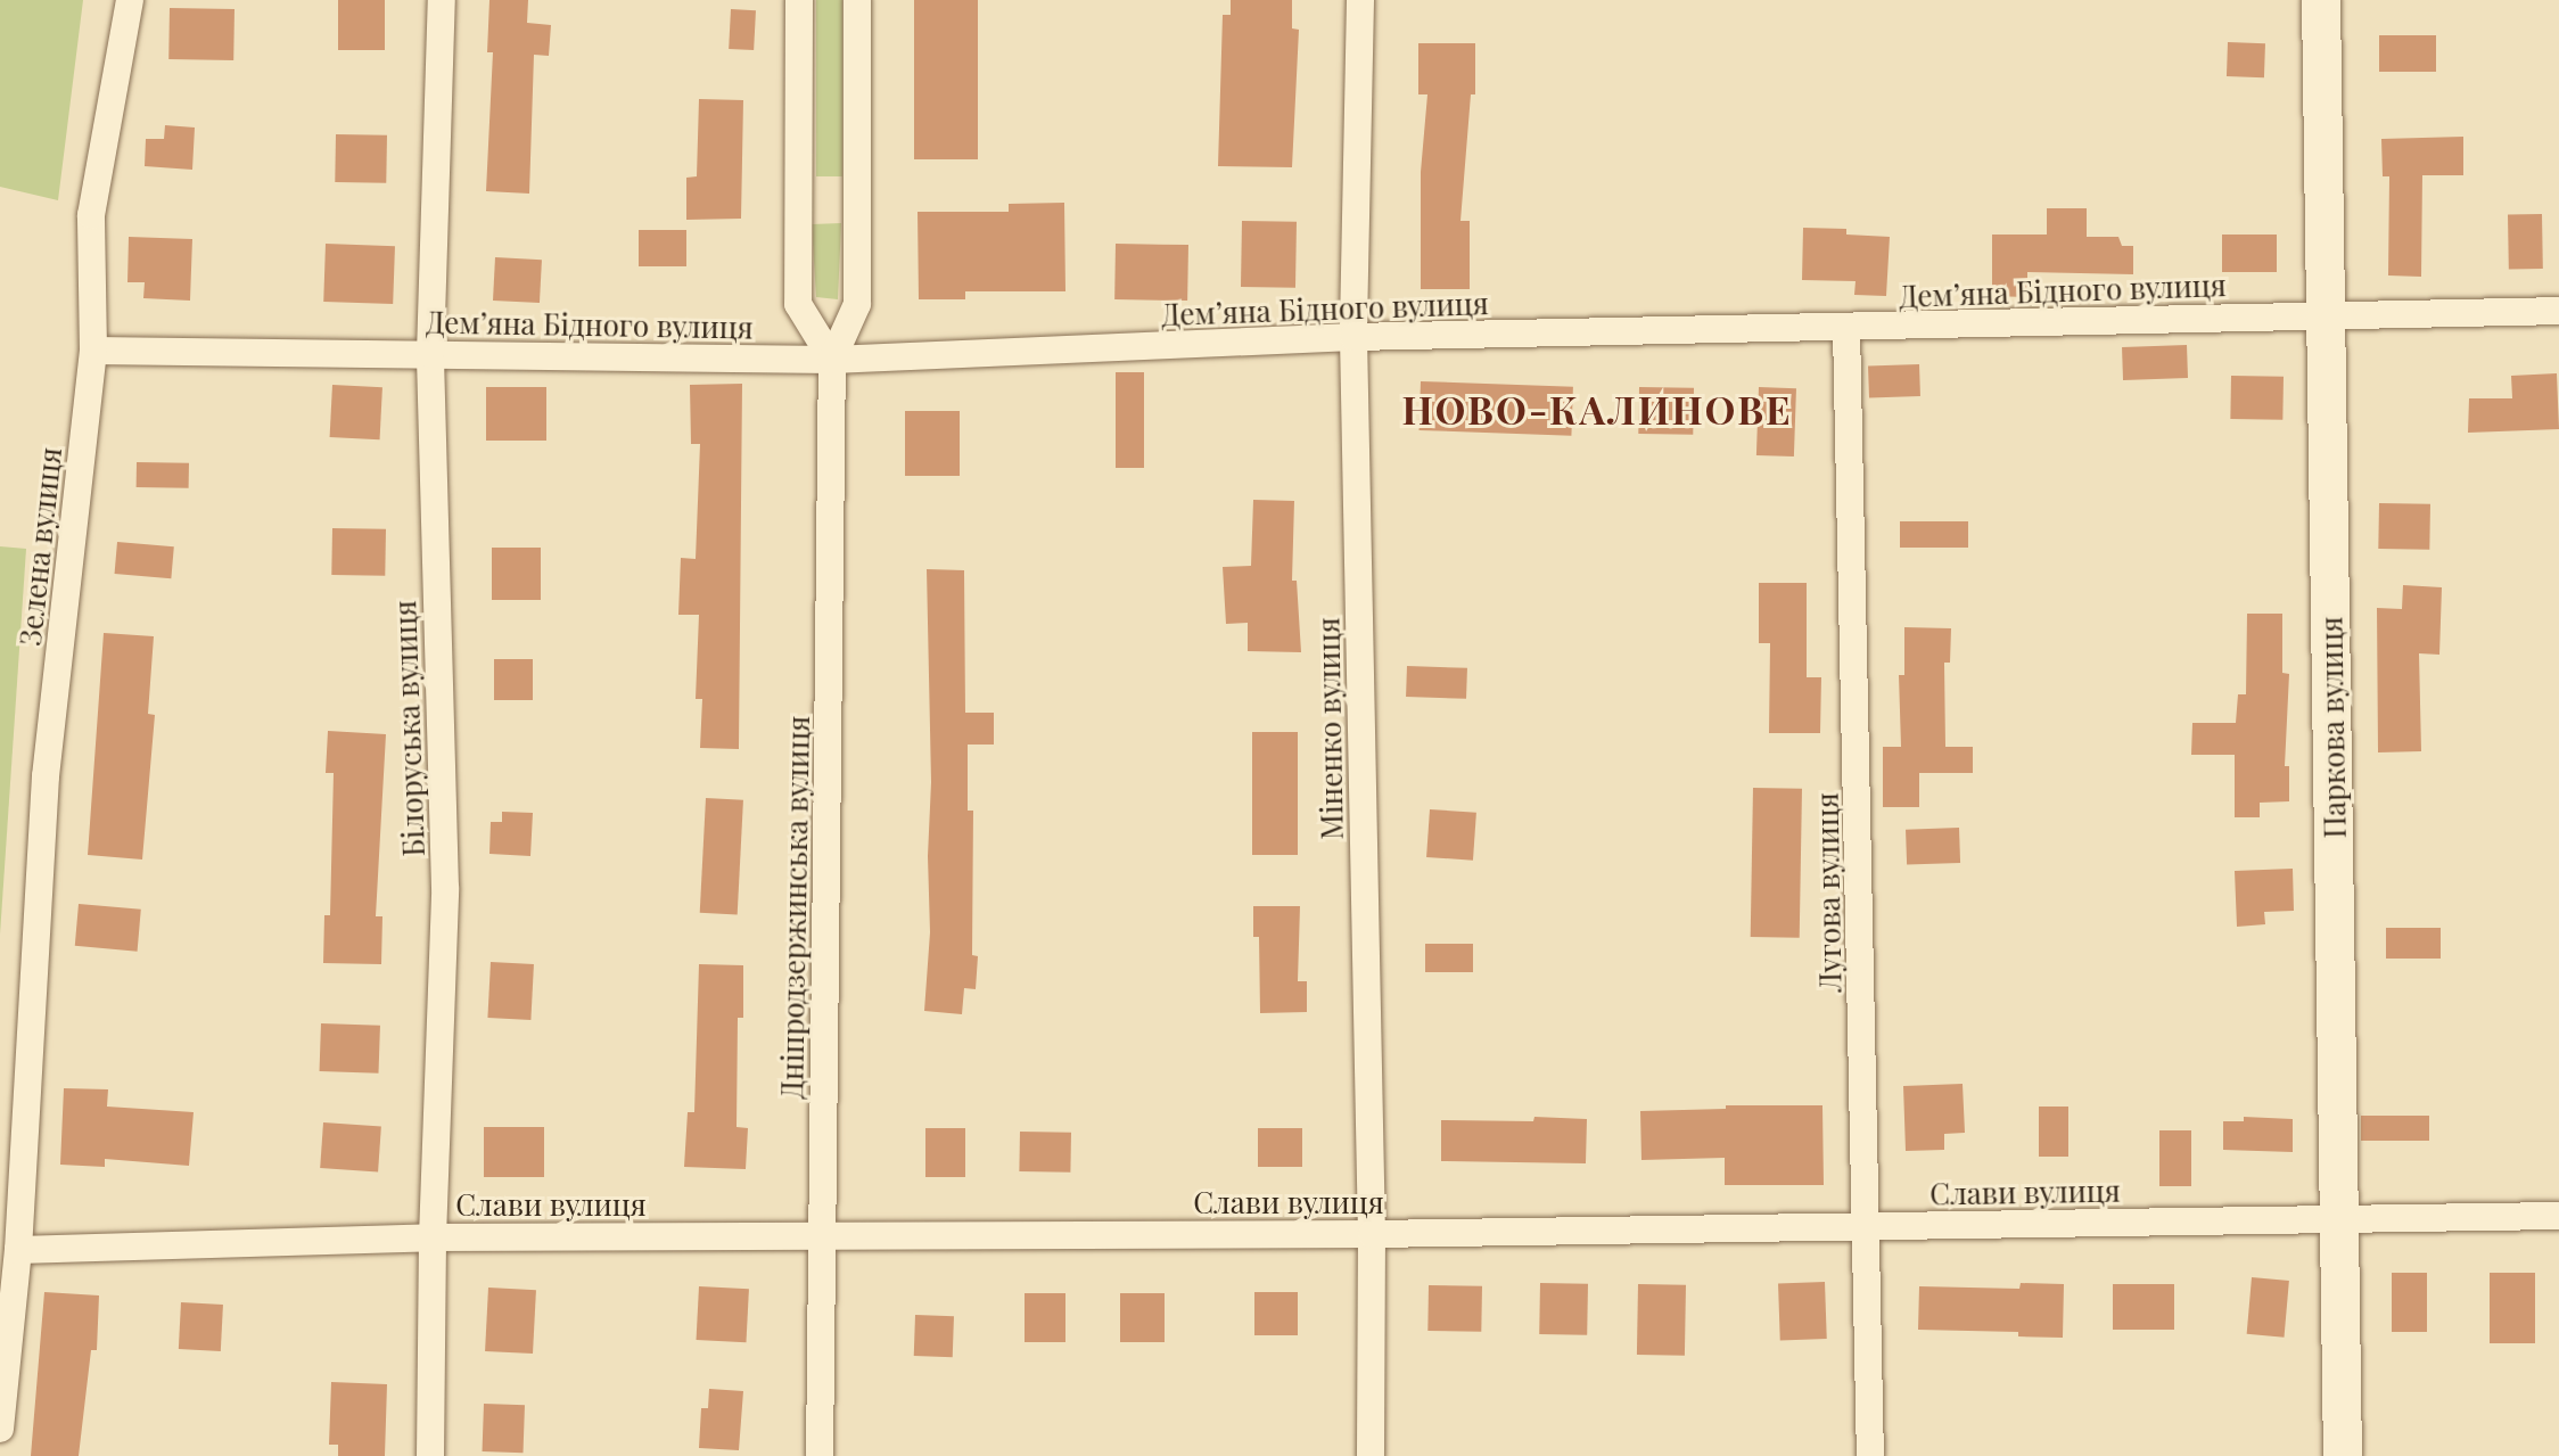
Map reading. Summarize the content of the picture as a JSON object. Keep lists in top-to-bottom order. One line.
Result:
{"streets":{"street":["Дем’яна Бідного вулиця","Зелена вулиця","Паркова вулиця","Білоруська вулиця","Міненко вулиця","Лугова вулиця","Дніпродзержинська вулиця","Слави вулиця"]},"crossings":[["Дем’яна Бідного вулиця","Зелена вулиця"],["Дем’яна Бідного вулиця","Паркова вулиця"],["Дем’яна Бідного вулиця","Білоруська вулиця"],["Дем’яна Бідного вулиця","Міненко вулиця"],["Дем’яна Бідного вулиця","Лугова вулиця"],["Дем’яна Бідного вулиця","Дніпродзержинська вулиця"],["Зелена вулиця","Слави вулиця"],["Паркова вулиця","Слави вулиця"],["Білоруська вулиця","Слави вулиця"],["Міненко вулиця","Слави вулиця"],["Лугова вулиця","Слави вулиця"],["Дніпродзержинська вулиця","Слави вулиця"]],"districts":["НОВО-КАЛИНОВЕ"]}
